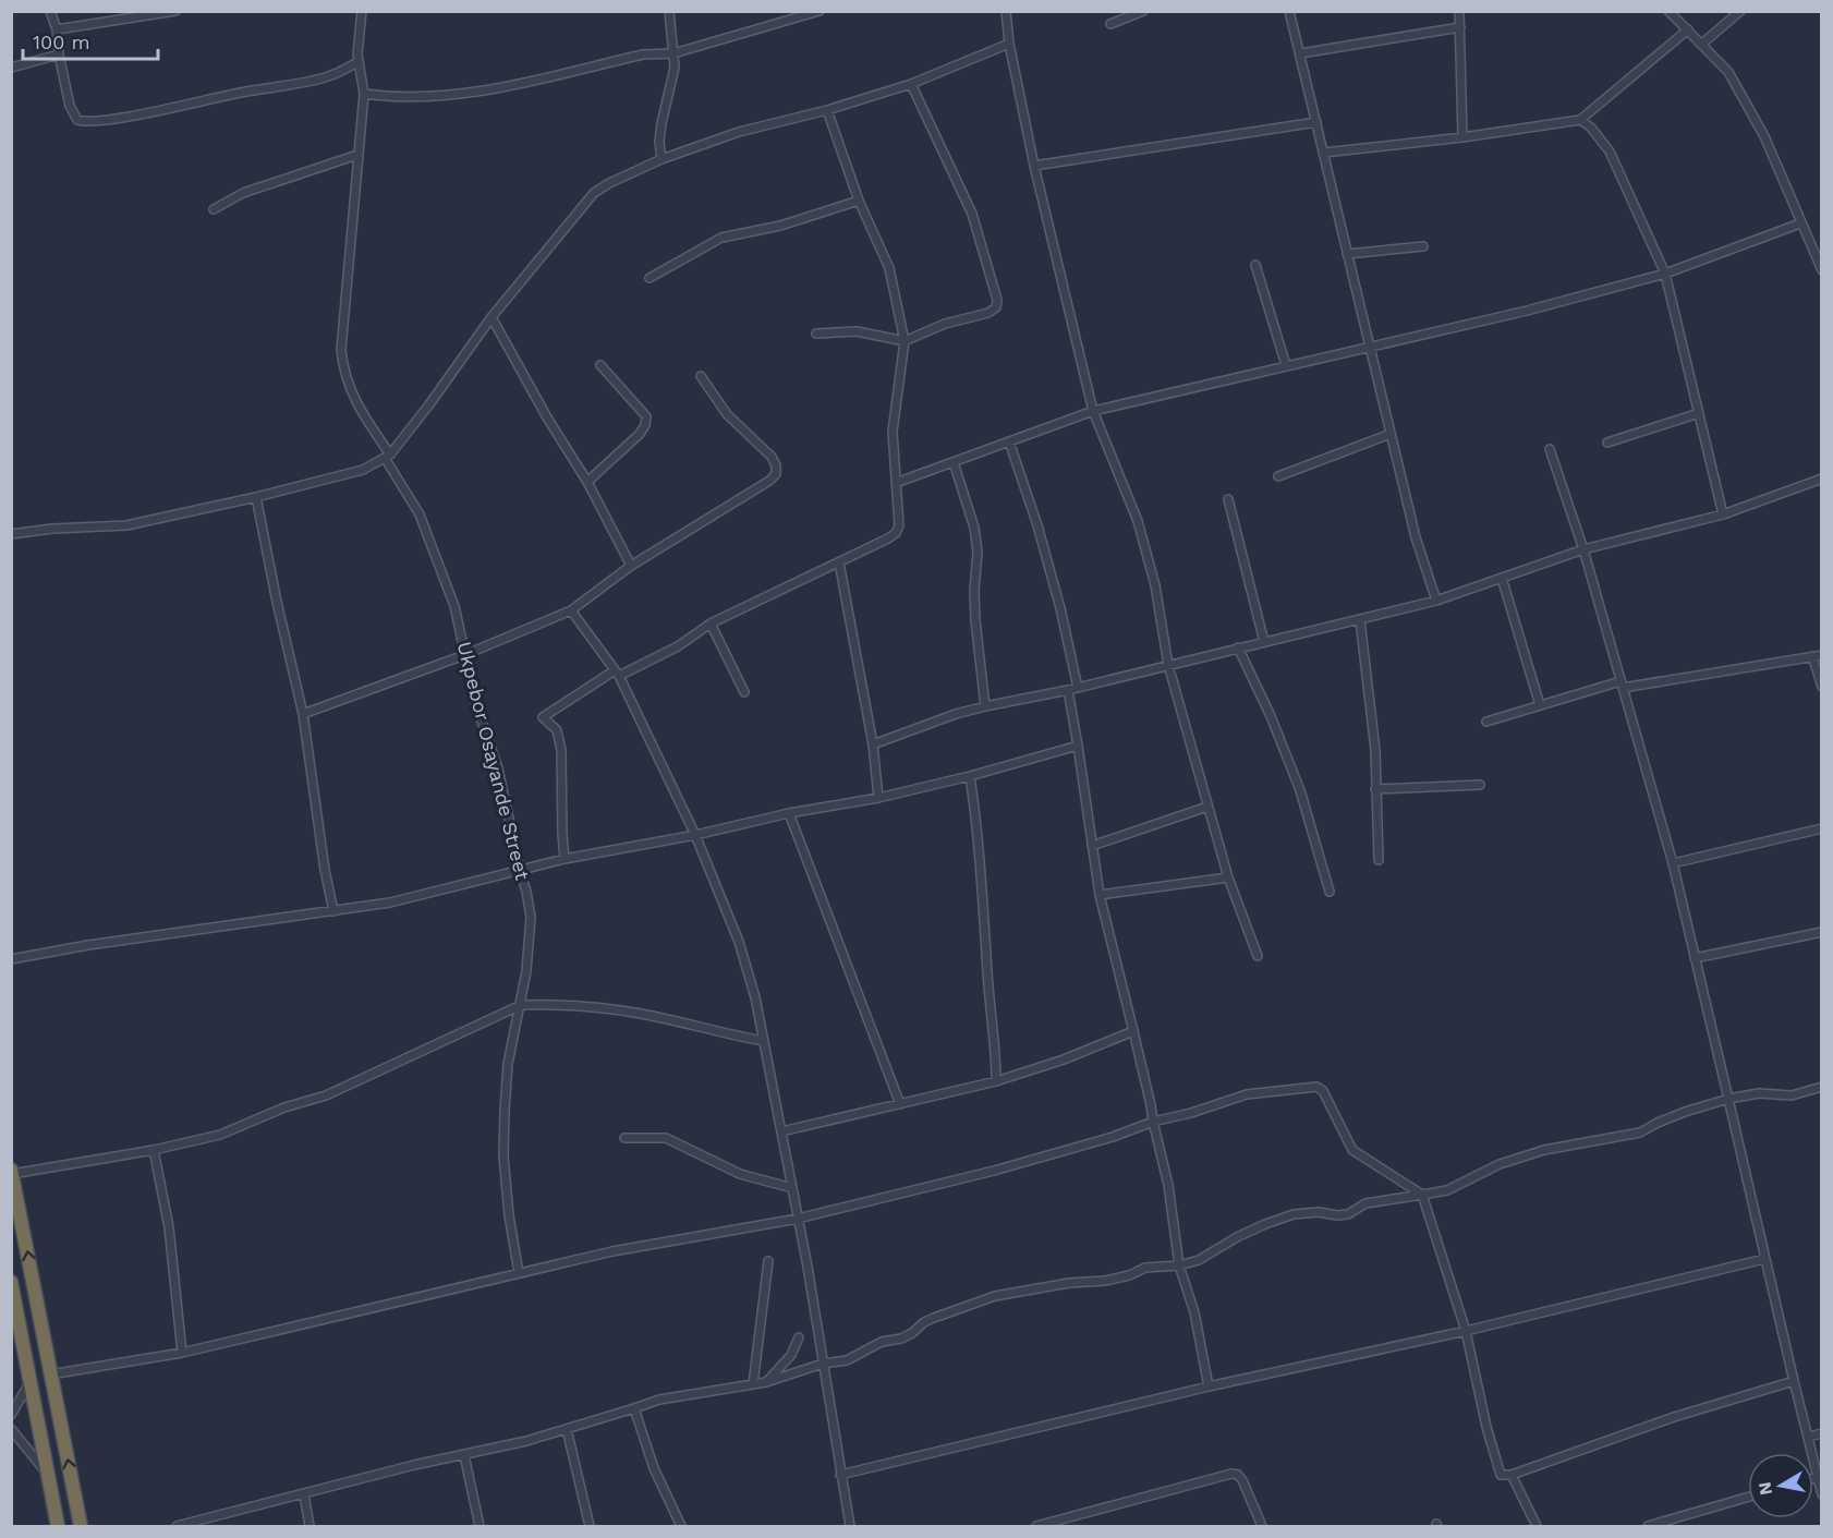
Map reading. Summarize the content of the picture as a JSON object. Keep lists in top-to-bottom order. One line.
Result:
{"streets":{"street":["Ukpebor Osayande Street"]},"scale_bar":"100 m","north":"left"}
